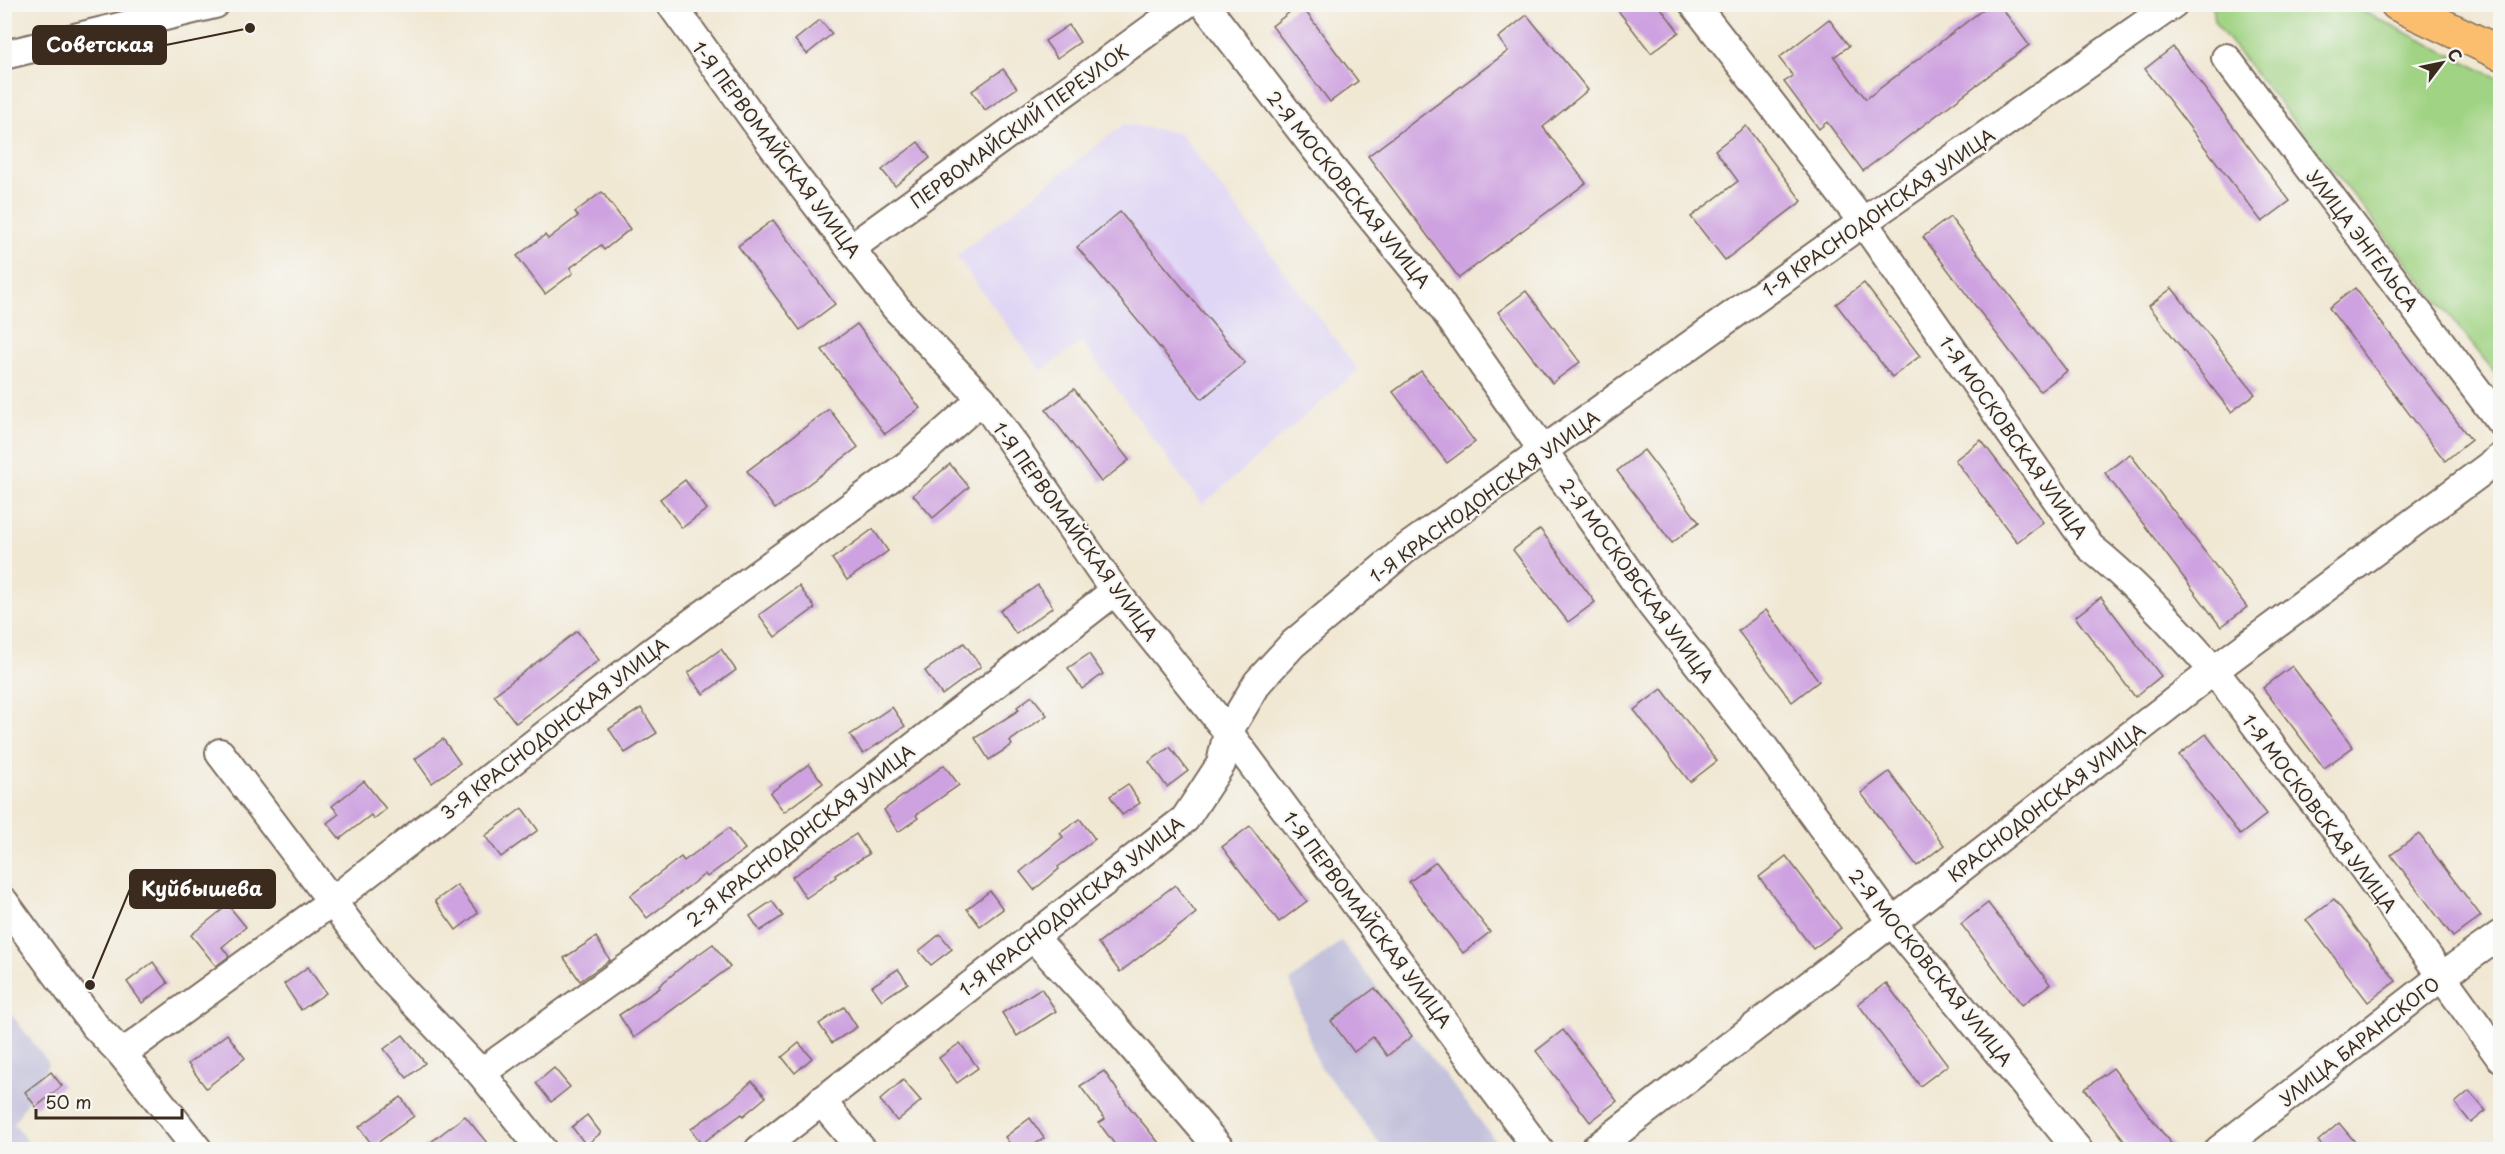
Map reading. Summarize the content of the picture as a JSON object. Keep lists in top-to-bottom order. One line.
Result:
{"streets":{"street":["ПЕРВОМАЙСКИЙ ПЕРЕУЛОК","1-Я ПЕРВОМАЙСКАЯ УЛИЦА","2-Я МОСКОВСКАЯ УЛИЦА","1-Я КРАСНОДОНСКАЯ УЛИЦА","УЛИЦА ЭНГЕЛЬСА","1-Я МОСКОВСКАЯ УЛИЦА","3-Я КРАСНОДОНСКАЯ УЛИЦА","КРАСНОДОНСКАЯ УЛИЦА","2-Я КРАСНОДОНСКАЯ УЛИЦА","УЛИЦА БАРАНСКОГО"]},"crossings":[["ПЕРВОМАЙСКИЙ ПЕРЕУЛОК","1-Я ПЕРВОМАЙСКАЯ УЛИЦА"],["1-Я ПЕРВОМАЙСКАЯ УЛИЦА","1-Я КРАСНОДОНСКАЯ УЛИЦА"],["1-Я ПЕРВОМАЙСКАЯ УЛИЦА","3-Я КРАСНОДОНСКАЯ УЛИЦА"],["1-Я ПЕРВОМАЙСКАЯ УЛИЦА","2-Я КРАСНОДОНСКАЯ УЛИЦА"],["2-Я МОСКОВСКАЯ УЛИЦА","1-Я КРАСНОДОНСКАЯ УЛИЦА"],["2-Я МОСКОВСКАЯ УЛИЦА","КРАСНОДОНСКАЯ УЛИЦА"],["1-Я КРАСНОДОНСКАЯ УЛИЦА","1-Я МОСКОВСКАЯ УЛИЦА"],["1-Я МОСКОВСКАЯ УЛИЦА","КРАСНОДОНСКАЯ УЛИЦА"],["1-Я МОСКОВСКАЯ УЛИЦА","УЛИЦА БАРАНСКОГО"]],"places":["Советская","Куйбышева"],"scale_bar":"50 m","north":"top right"}
